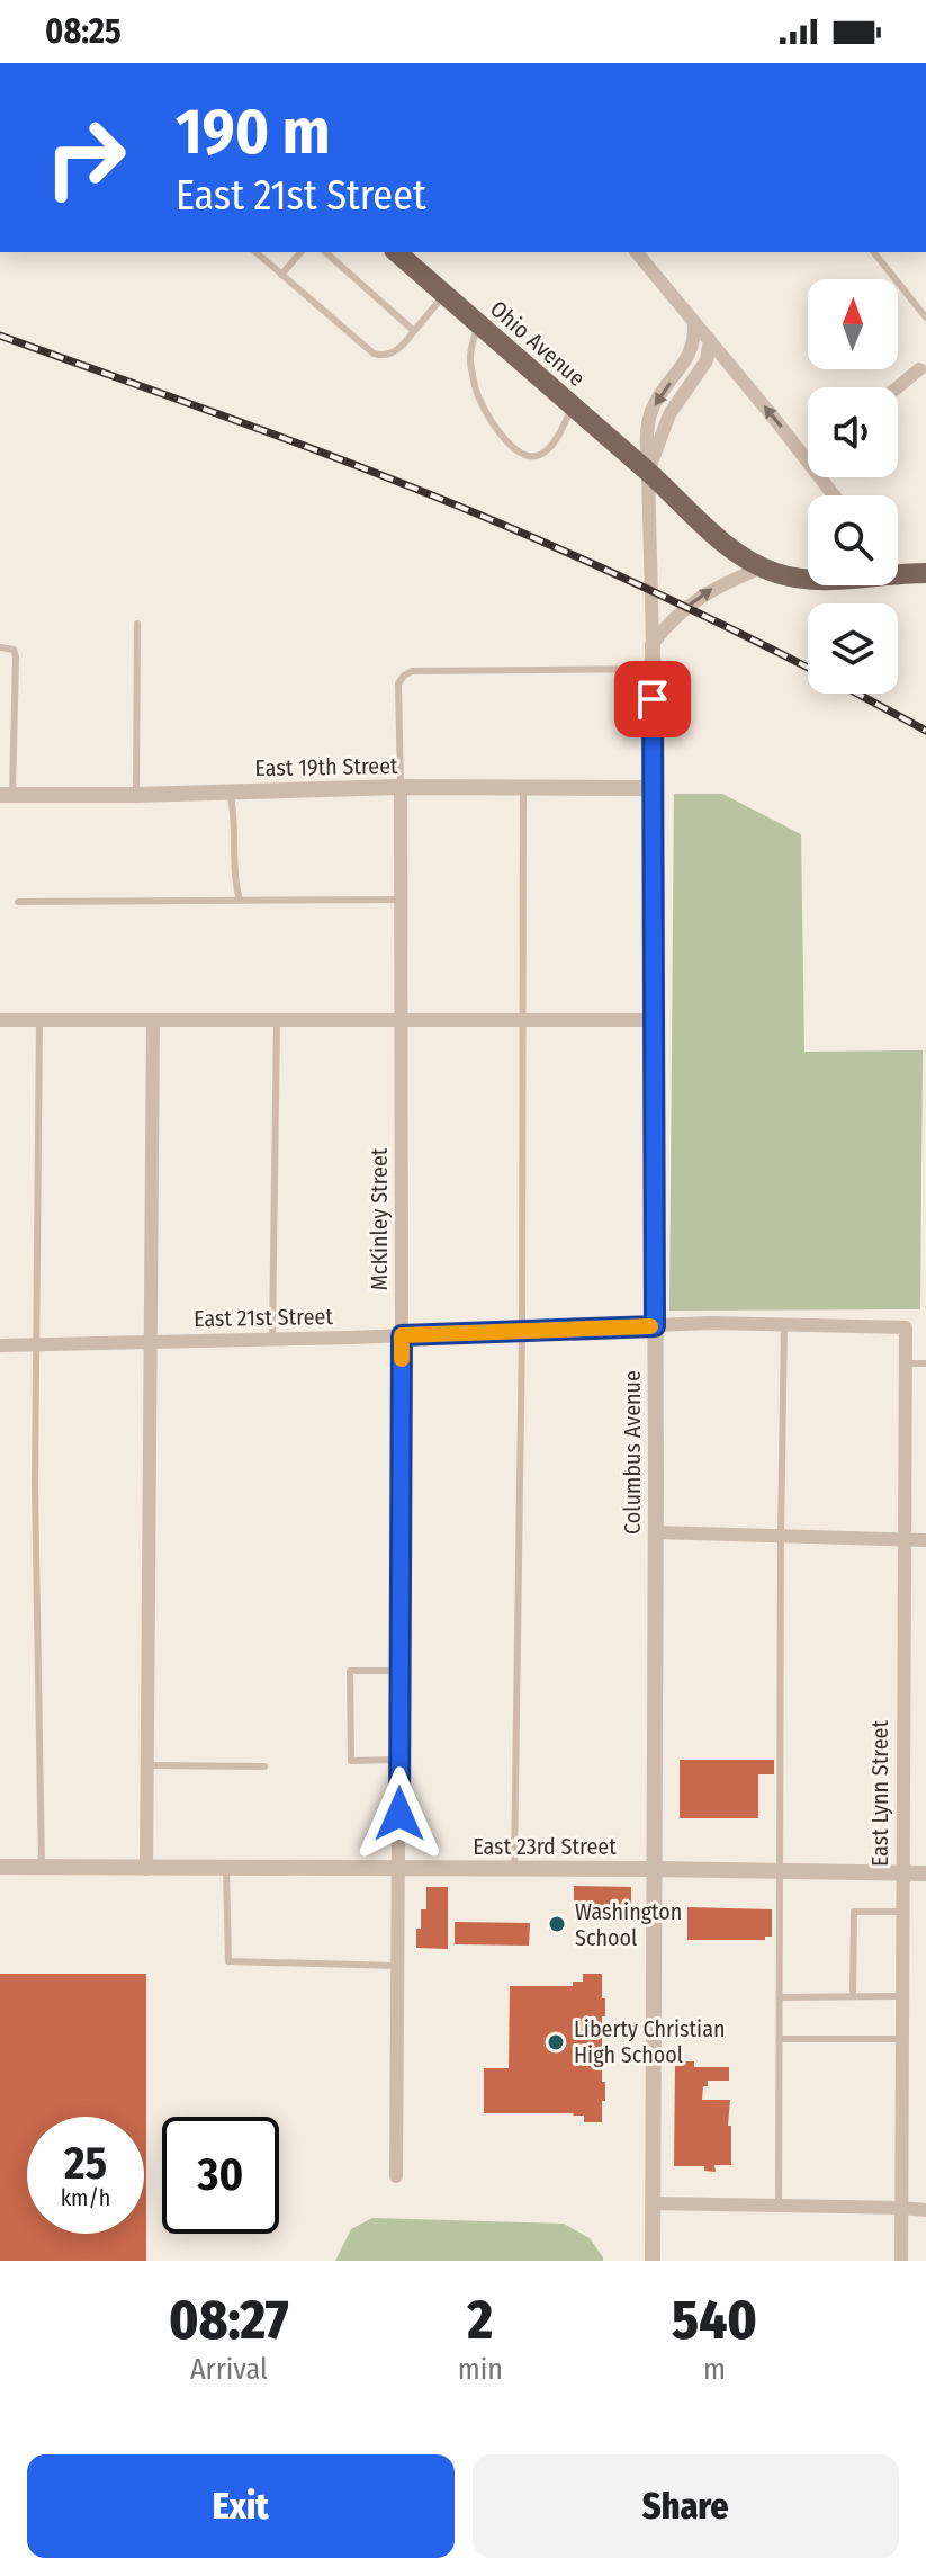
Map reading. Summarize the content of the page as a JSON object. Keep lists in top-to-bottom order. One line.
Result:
{"streets":{"main road":["Ohio Avenue"],"street":["East 19th Street","McKinley Street","East 21st Street","Columbus Avenue","East Lynn Street","East 23rd Street"]},"crossings":[["Ohio Avenue","Columbus Avenue"],["East 19th Street","McKinley Street"],["East 19th Street","Columbus Avenue"],["McKinley Street","East 21st Street"],["McKinley Street","East 23rd Street"],["East 21st Street","Columbus Avenue"],["East 21st Street","East Lynn Street"],["Columbus Avenue","East 23rd Street"],["East Lynn Street","East 23rd Street"]],"places":["Washington School","Liberty Christian High School"],"north":"top","page":{"status":"08:25","turn":["190 m","East 21st Street"],"speed":"25 km/h","limit":"30","eta":["08:27","Arrival","2","min","540","m"],"buttons":["Exit","Share"]}}
